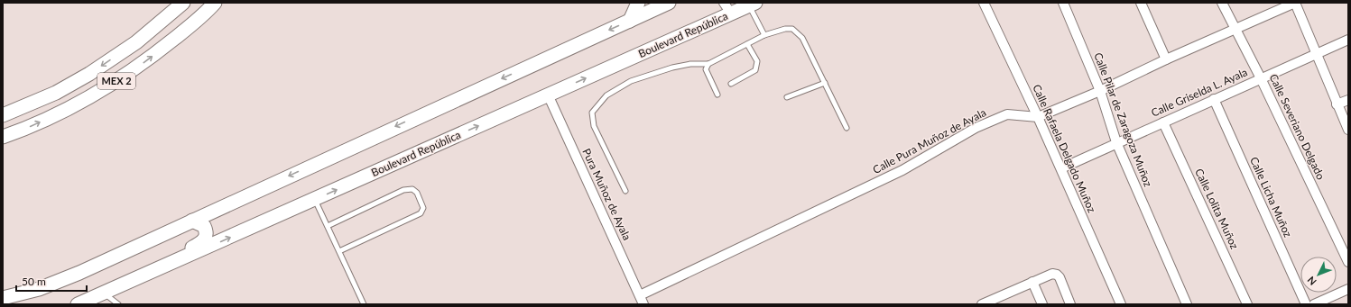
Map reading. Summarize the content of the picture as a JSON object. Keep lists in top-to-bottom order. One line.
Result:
{"streets":{"main road":["Boulevard República","MEX 2"],"street":["Calle Griselda L. Ayala","Calle Pilar de Zaragoza Muñoz","Calle Severiano Delgado","Calle Pura Muñoz de Ayala","Calle Rafaela Delgado Muñoz","Pura Muñoz de Ayala","Calle Licha Muñoz","Calle Lolita Muñoz"]},"crossings":[["Boulevard República","Pura Muñoz de Ayala"],["Calle Griselda L. Ayala","Calle Pilar de Zaragoza Muñoz"],["Calle Griselda L. Ayala","Calle Severiano Delgado"],["Calle Griselda L. Ayala","Calle Rafaela Delgado Muñoz"],["Calle Griselda L. Ayala","Calle Licha Muñoz"],["Calle Griselda L. Ayala","Calle Lolita Muñoz"],["Calle Pilar de Zaragoza Muñoz","Calle Pura Muñoz de Ayala"],["Calle Severiano Delgado","Calle Pura Muñoz de Ayala"],["Calle Pura Muñoz de Ayala","Calle Rafaela Delgado Muñoz"],["Calle Pura Muñoz de Ayala","Pura Muñoz de Ayala"]],"scale_bar":"50 m","north":"bottom left"}
